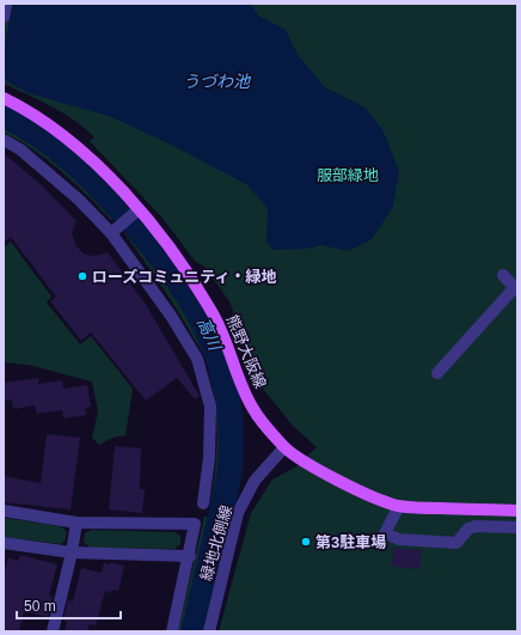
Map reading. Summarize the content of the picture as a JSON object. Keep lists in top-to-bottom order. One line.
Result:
{"streets":{"main road":["熊野大阪線"],"street":["緑地北側線"]},"crossings":[["熊野大阪線","緑地北側線"]],"water":["うづわ池","高川"],"parks":["服部緑地"],"places":["ローズコミュニティ・緑地","第3駐車場"],"scale_bar":"50 m"}
